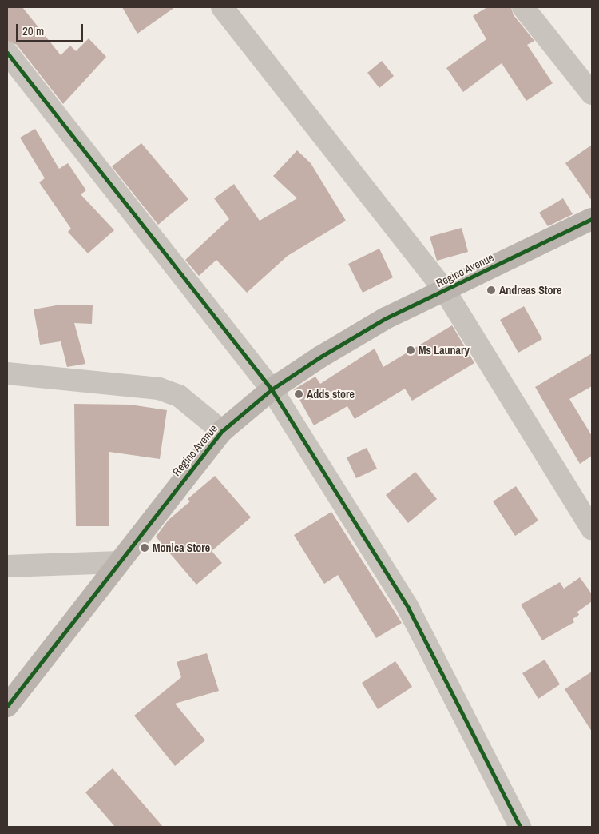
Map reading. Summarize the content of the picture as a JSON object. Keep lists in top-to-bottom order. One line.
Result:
{"streets":{"street":["Regino Avenue"]},"places":["Andreas Store","Ms Launary","Adds store","Monica Store"],"scale_bar":"20 m"}
